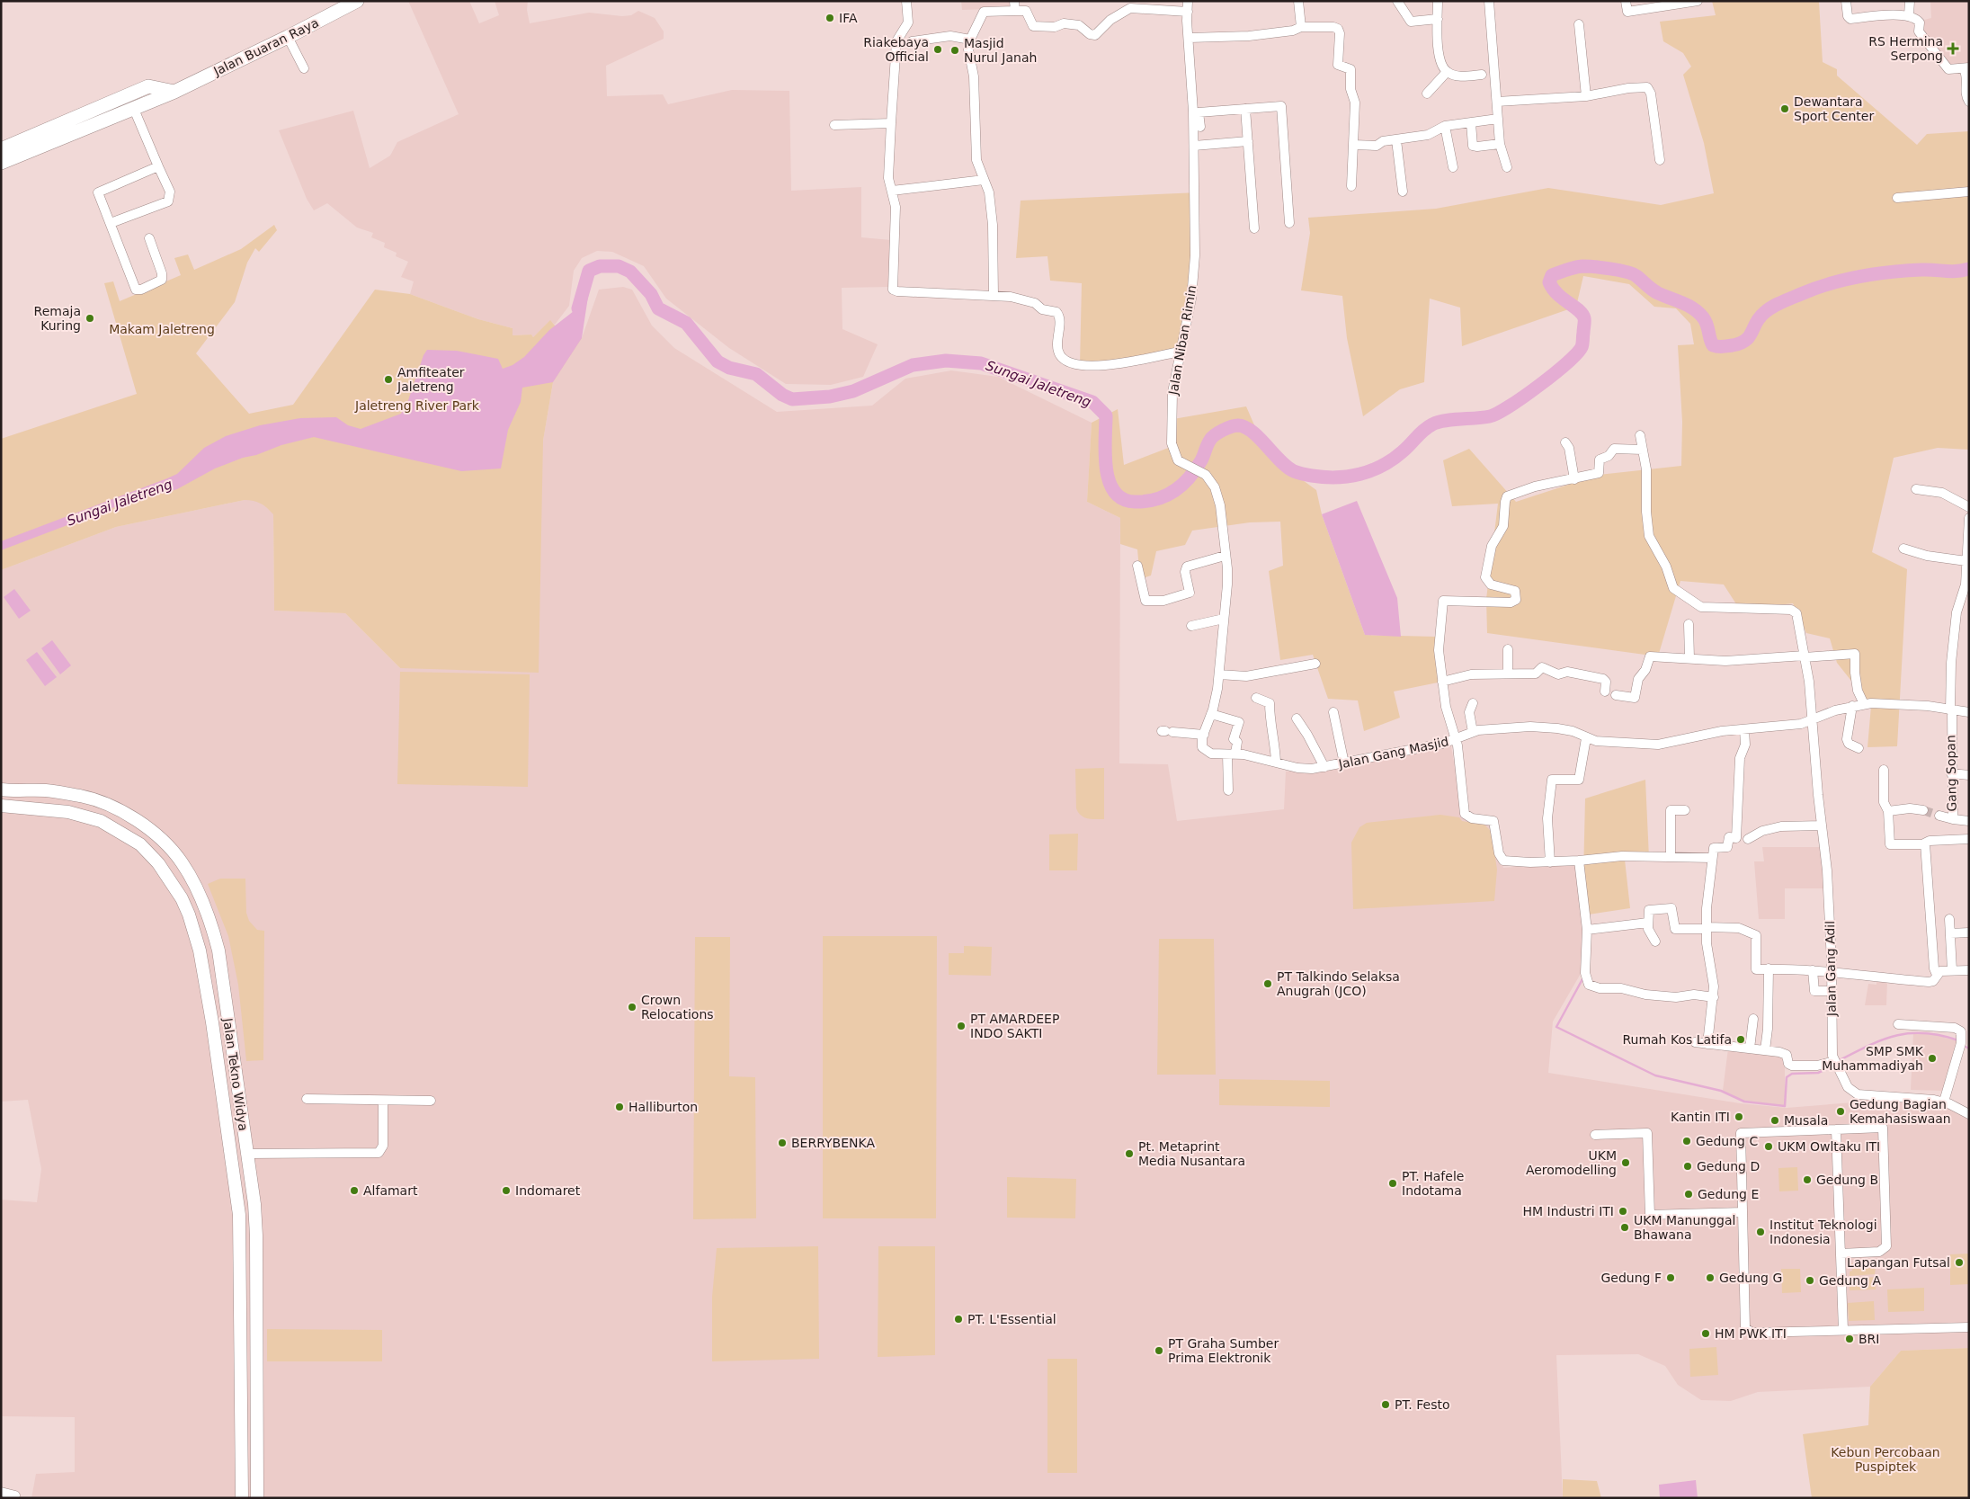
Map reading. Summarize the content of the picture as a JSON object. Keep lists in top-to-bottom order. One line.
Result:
{"streets":{"main road":["Jalan Buaran Raya","Jalan Tekno Widya"],"street":["Jalan Niban Rimin","Jalan Gang Masjid","Gang Sopan","Jalan Gang Adil"]},"crossings":[["Jalan Niban Rimin","Jalan Gang Masjid"],["Jalan Gang Masjid","Gang Sopan"],["Jalan Gang Masjid","Jalan Gang Adil"]],"water":["Sungai Jaletreng"],"parks":["Makam Jaletreng","Jaletreng River Park","Kebun Percobaan Puspiptek"],"places":{"other":["IFA","Riakebaya Official","Masjid Nurul Janah","Dewantara Sport Center","Remaja Kuring","Amfiteater Jaletreng","PT Talkindo Selaksa Anugrah (JCO)","Crown Relocations","PT AMARDEEP INDO SAKTI","Rumah Kos Latifa","SMP SMK Muhammadiyah","Halliburton","Gedung Bagian Kemahasiswaan","Kantin ITI","Musala","Gedung C","BERRYBENKA","UKM Owltaku ITI","Pt. Metaprint Media Nusantara","UKM Aeromodelling","Gedung D","Gedung B","PT. Hafele Indotama","Alfamart","Indomaret","Gedung E","HM Industri ITI","UKM Manunggal Bhawana","Institut Teknologi Indonesia","Lapangan Futsal","Gedung F","Gedung G","Gedung A","PT. L'Essential","HM PWK ITI","BRI","PT Graha Sumber Prima Elektronik","PT. Festo"],"health":["RS Hermina Serpong"]}}
